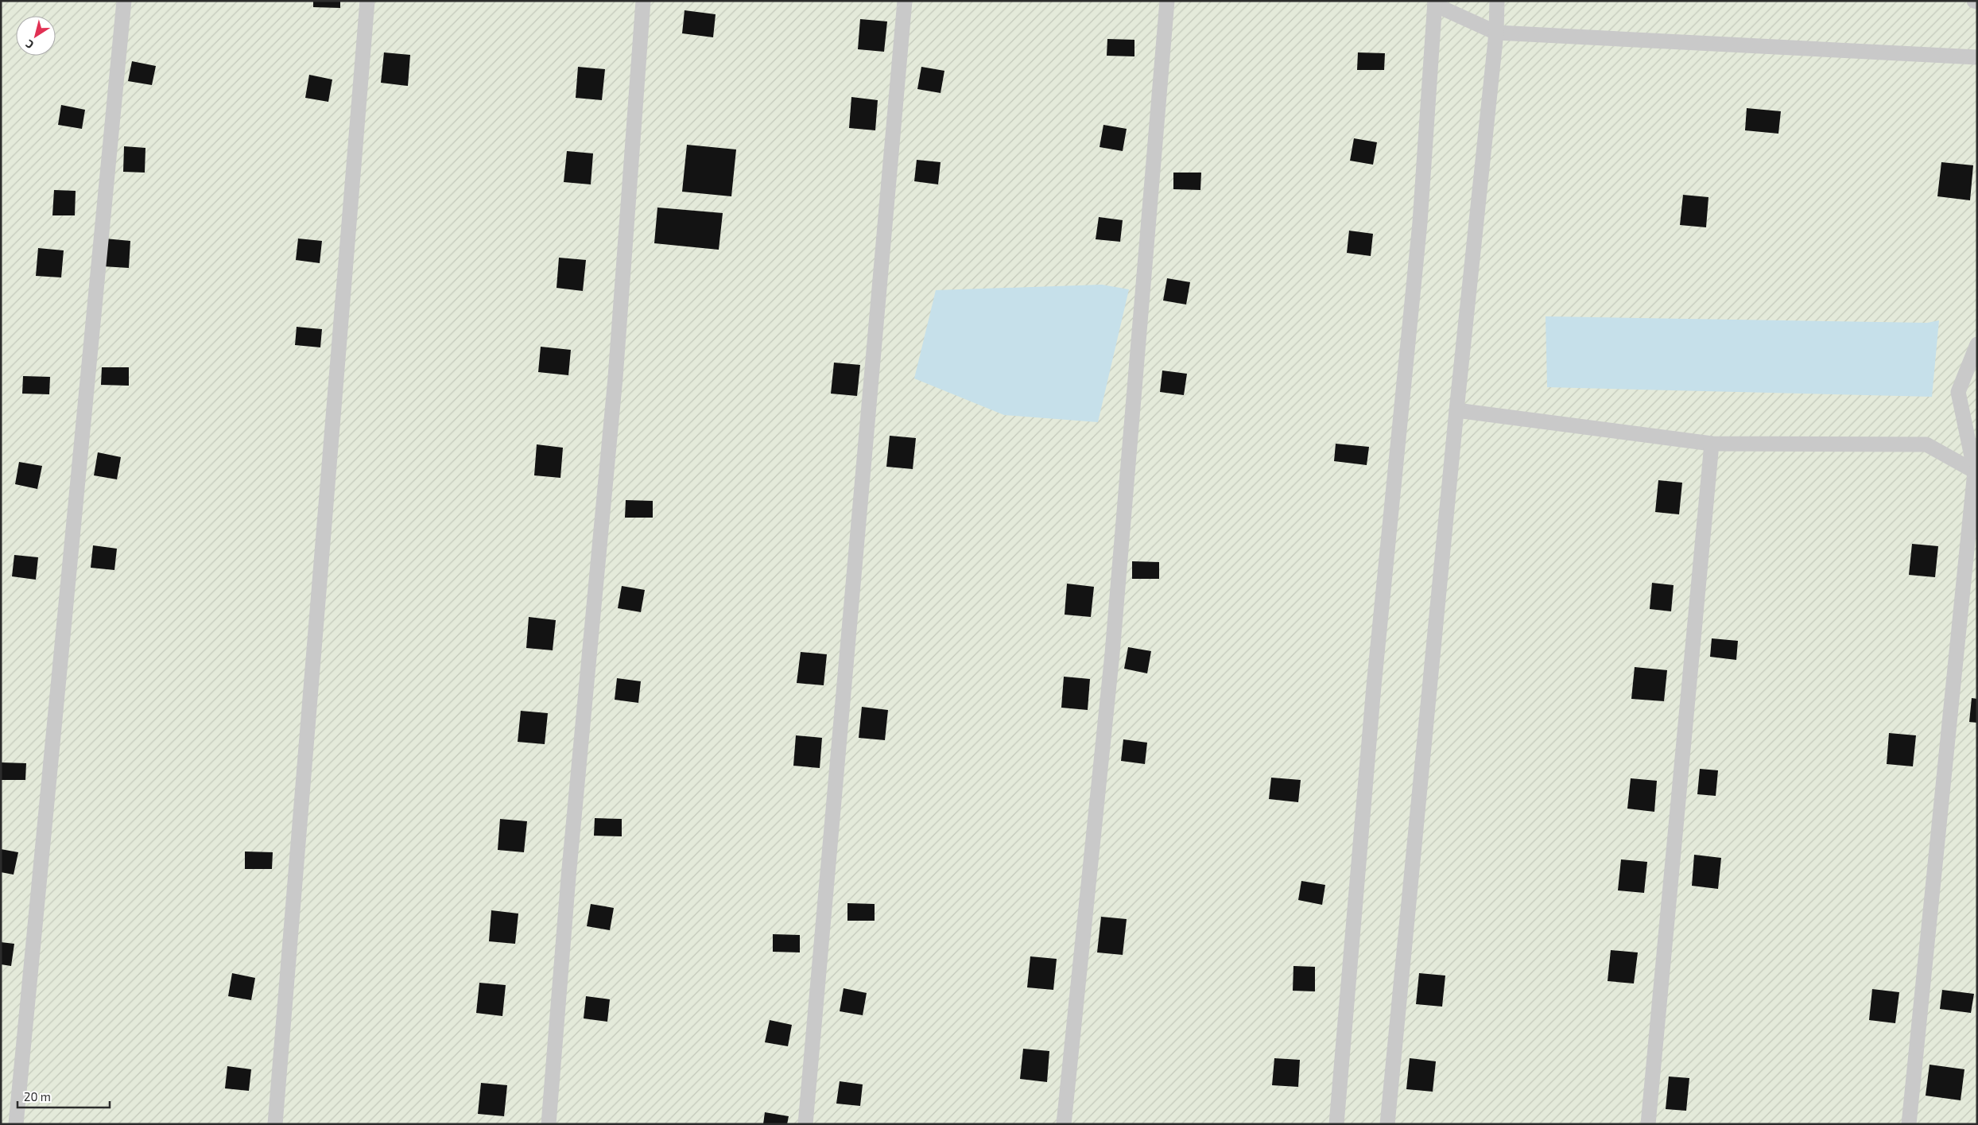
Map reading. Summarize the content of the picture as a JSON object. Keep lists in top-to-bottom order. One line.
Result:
{"scale_bar":"20 m","north":"bottom left"}
